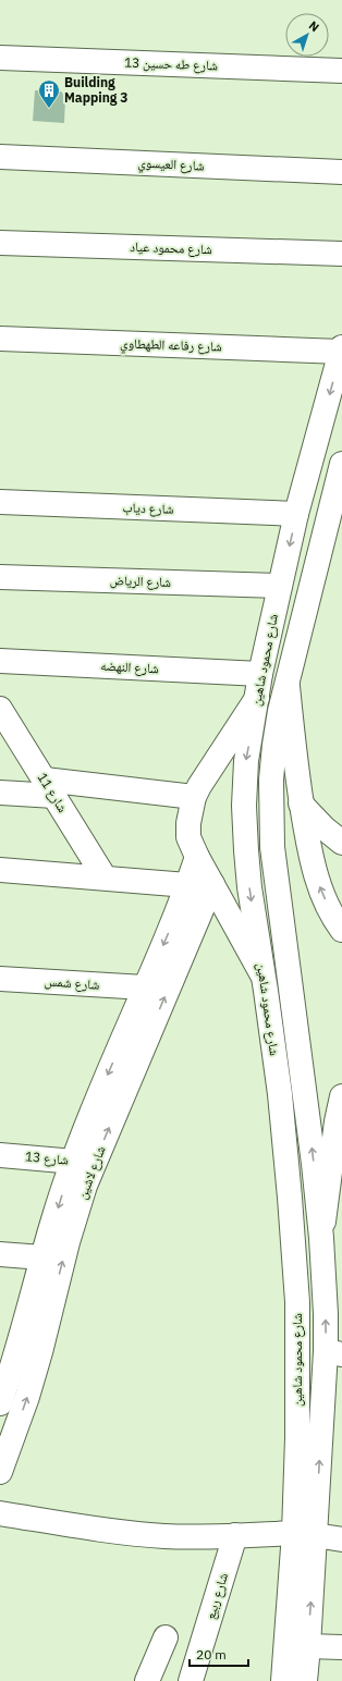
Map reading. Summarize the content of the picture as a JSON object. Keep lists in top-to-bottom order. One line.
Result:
{"streets":{"street":["شارع طه حسين 13","شارع العيسوي","شارع محمود عياد","شارع رفاعه الطهطاوي","شارع دياب","شارع الرياض","شارع محمود شاهين","شارع النهضه","شارع 11","شارع شمس","شارع 13","شارع لاشين","شارع ربيع"]},"crossings":[["شارع رفاعه الطهطاوي","شارع محمود شاهين"],["شارع دياب","شارع محمود شاهين"],["شارع الرياض","شارع محمود شاهين"],["شارع محمود شاهين","شارع النهضه"],["شارع شمس","شارع لاشين"],["شارع 13","شارع لاشين"]],"places":{"building":["Building Mapping 3"]},"scale_bar":"20 m","north":"top right"}
